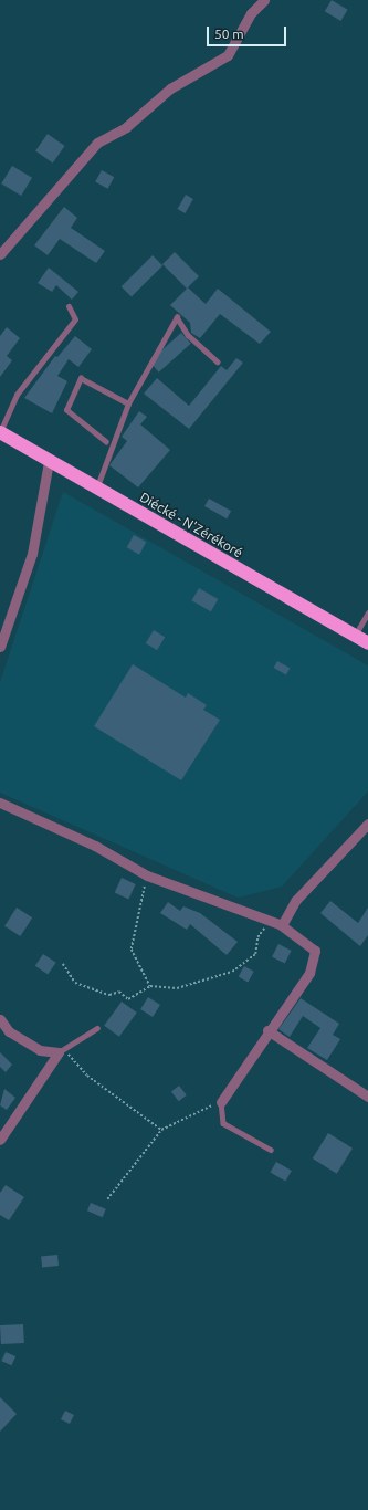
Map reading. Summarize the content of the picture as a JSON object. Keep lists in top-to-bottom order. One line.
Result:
{"streets":{"highway":["Diécké - N'Zérékoré"]},"scale_bar":"50 m"}
